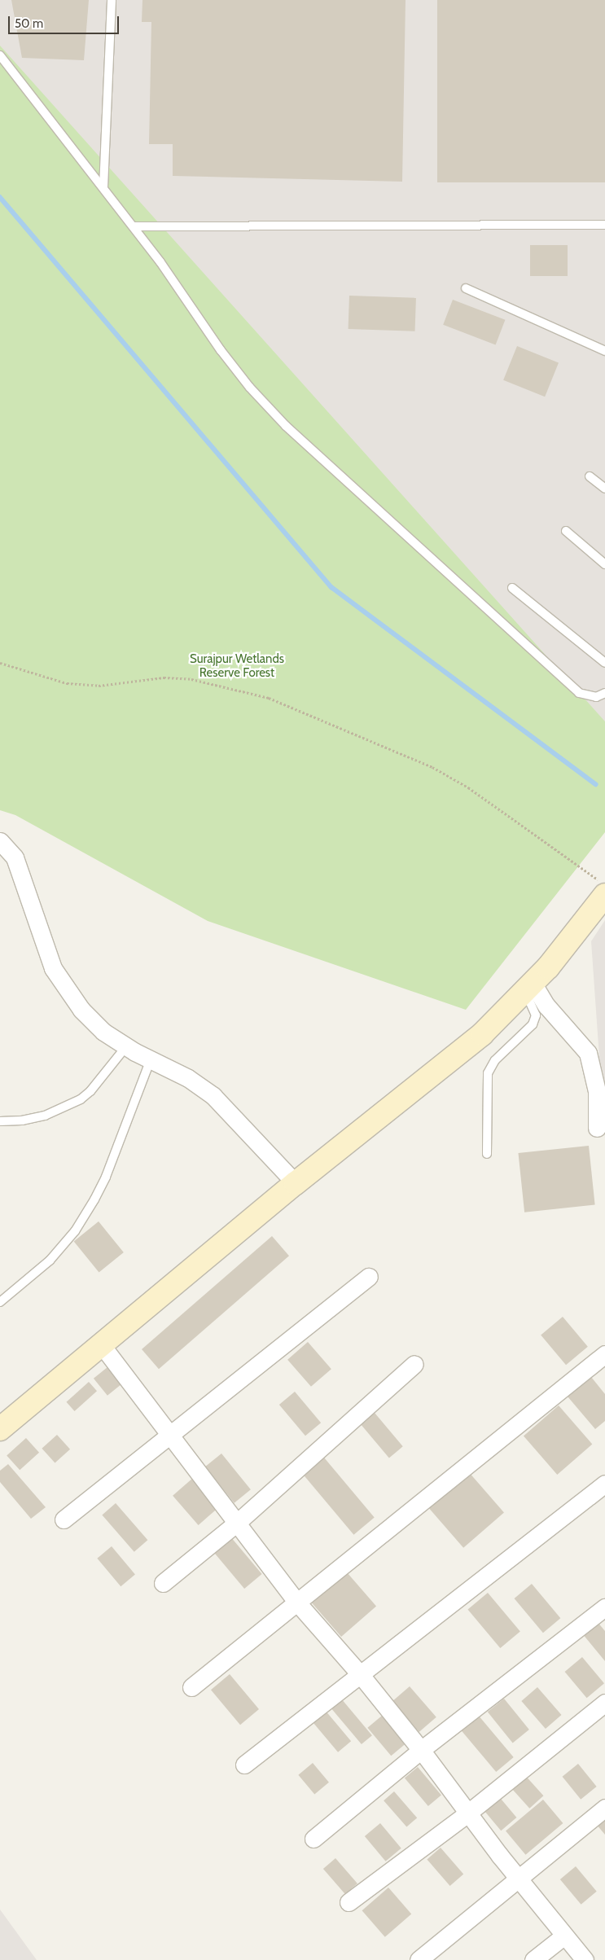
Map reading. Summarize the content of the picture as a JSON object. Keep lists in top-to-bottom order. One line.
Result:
{"parks":["Surajpur Wetlands Reserve Forest"],"scale_bar":"50 m"}
